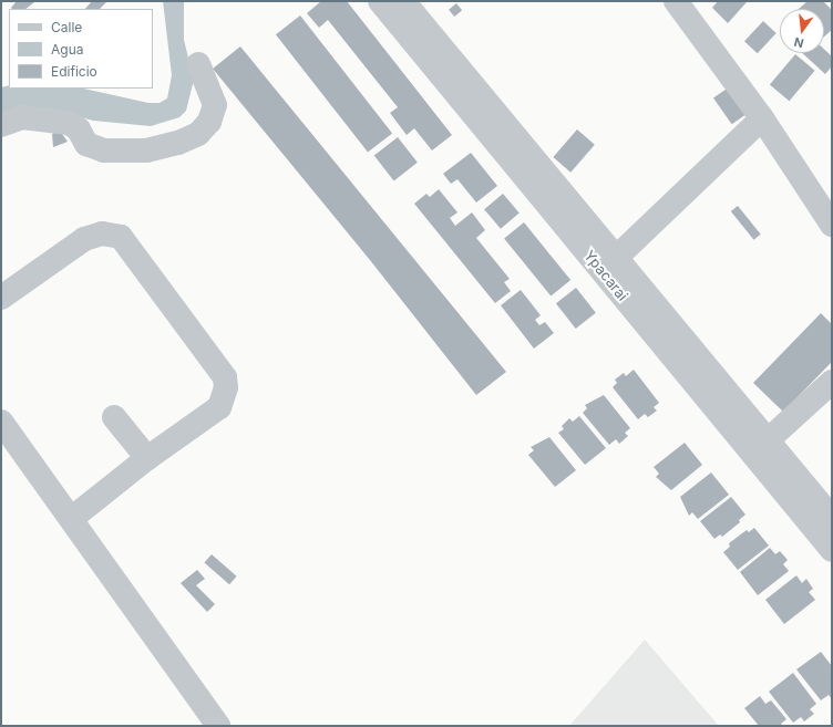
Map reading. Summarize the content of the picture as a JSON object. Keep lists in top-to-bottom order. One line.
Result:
{"streets":{"street":["Ypacarai"]},"legend":["Calle","Agua","Edificio"],"north":"bottom"}
